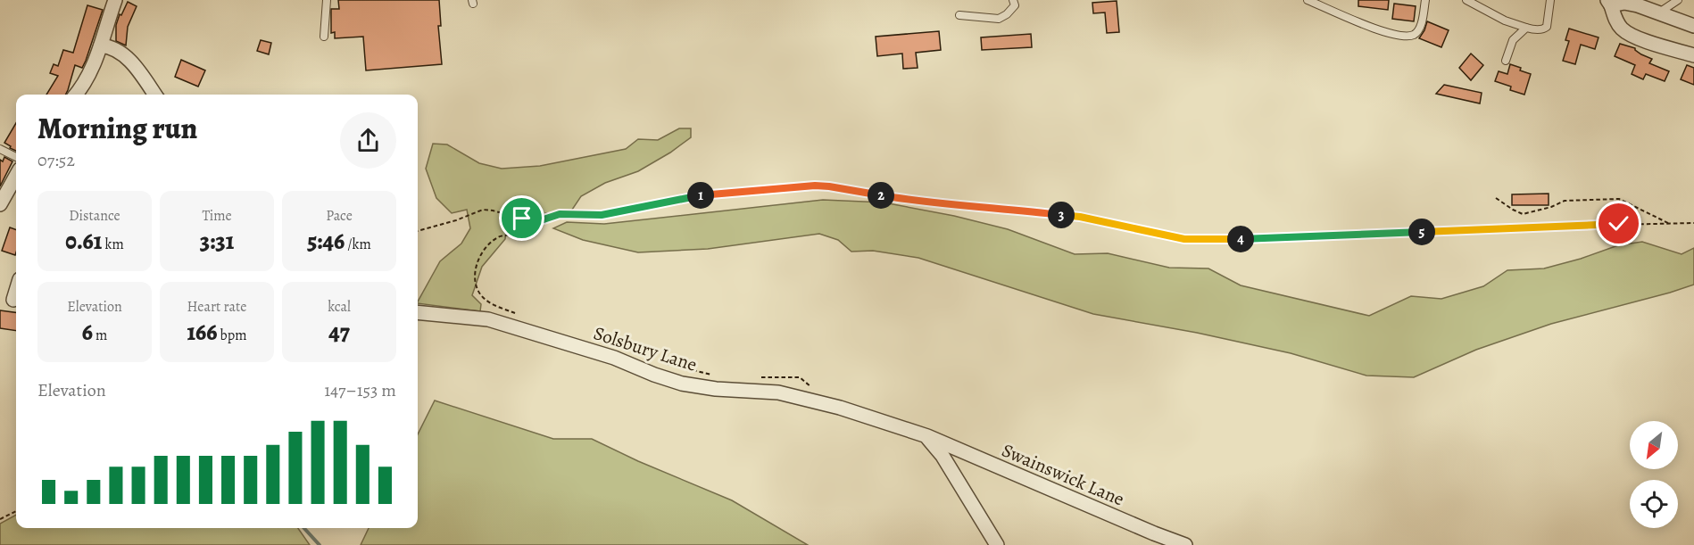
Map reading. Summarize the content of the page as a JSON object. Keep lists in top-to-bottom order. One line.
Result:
{"streets":{"street":["Solsbury Lane","Swainswick Lane"]},"crossings":[["Solsbury Lane","Swainswick Lane"]],"north":"bottom left","page":{"heading":["Morning run","07:52"],"pins":["1","2","3","5","4"],"stats":[["Distance","0.61 km"],["Time","3:31"],["Pace","5:46 /km"],["Elevation","6 m"],["Heart rate","166 bpm"],["kcal","47"]],"chart":["Elevation","147–153 m"]}}
